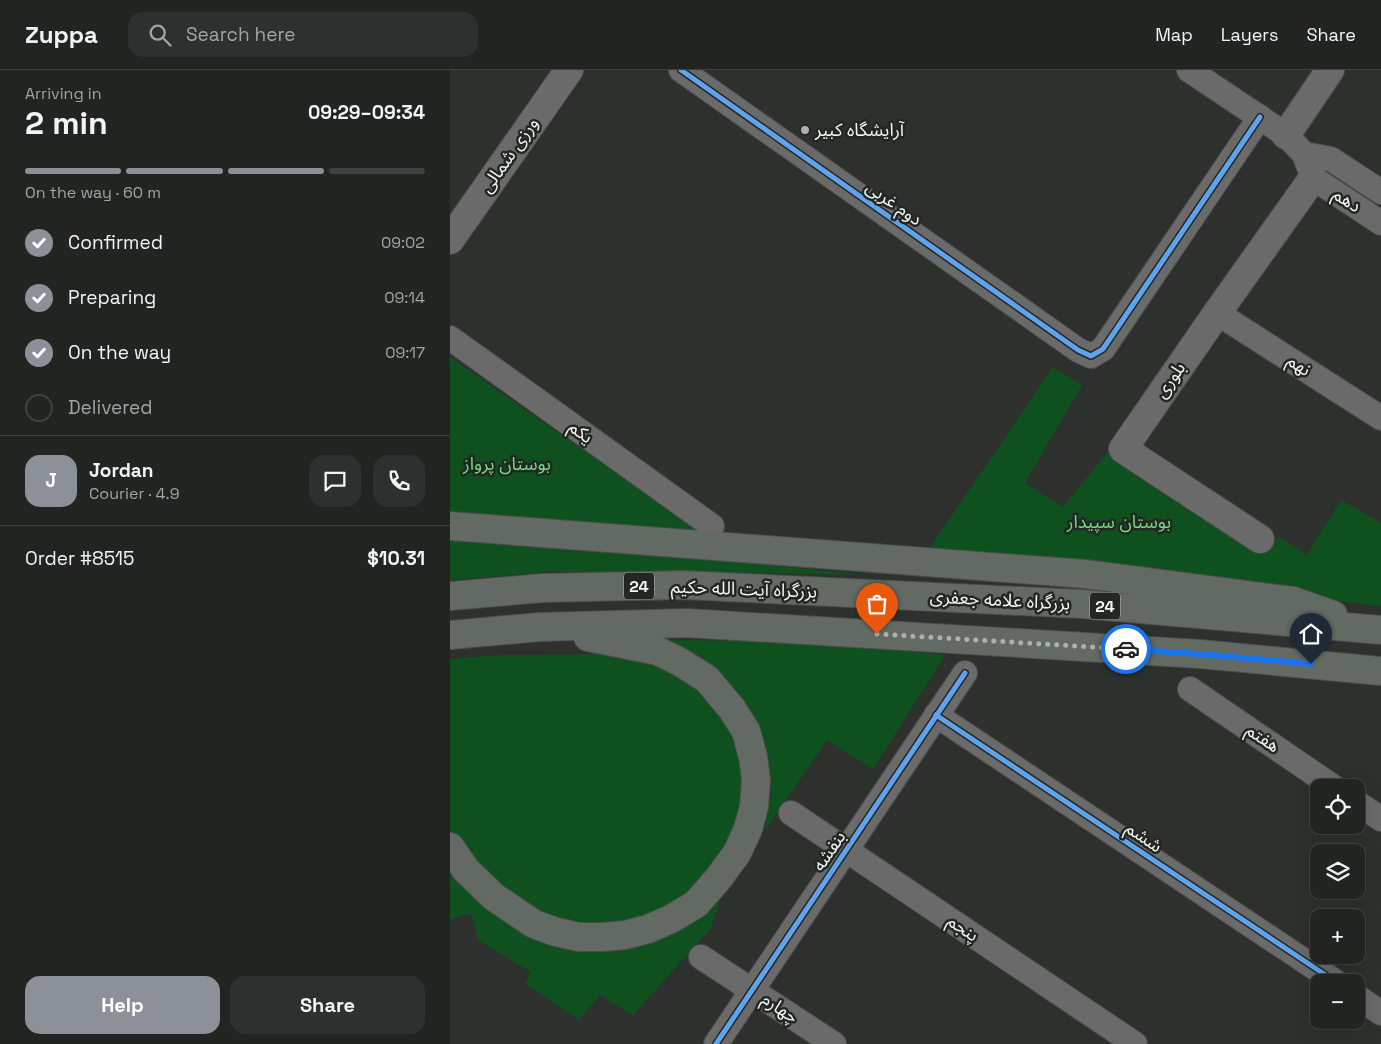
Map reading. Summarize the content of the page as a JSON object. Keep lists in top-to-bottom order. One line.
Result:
{"streets":{"highway":["24","بزرگراه آیت الله حکیم","بزرگراه علامه جعفری"],"street":["ورزی شمالی","دهم","دوم غربی","نهم","بلوری","یکم","هفتم","ششم","بنفشه","پنجم","چهارم"]},"crossings":[["دهم","بلوری"],["نهم","بلوری"],["بزرگراه آیت الله حکیم","بزرگراه علامه جعفری"],["ششم","بنفشه"],["بنفشه","پنجم"],["بنفشه","چهارم"]],"parks":["بوستان پرواز","بوستان سپیدار"],"places":["آرایشگاه کبیر"],"page":{"header":"Zuppa","search":"Search here","nav":["Map","Layers","Share"],"heading":["2 min","Arriving in","09:29–09:34"],"panel":["Jordan","Courier · 4.9","Order #8515","$10.31"],"bar":"On the way · 60 m","list":[["Confirmed","09:02"],["Preparing","09:14"],["On the way","09:17"],"Delivered"],"round":"J","map_buttons":["+","−"],"buttons":["Help","Share"]}}
